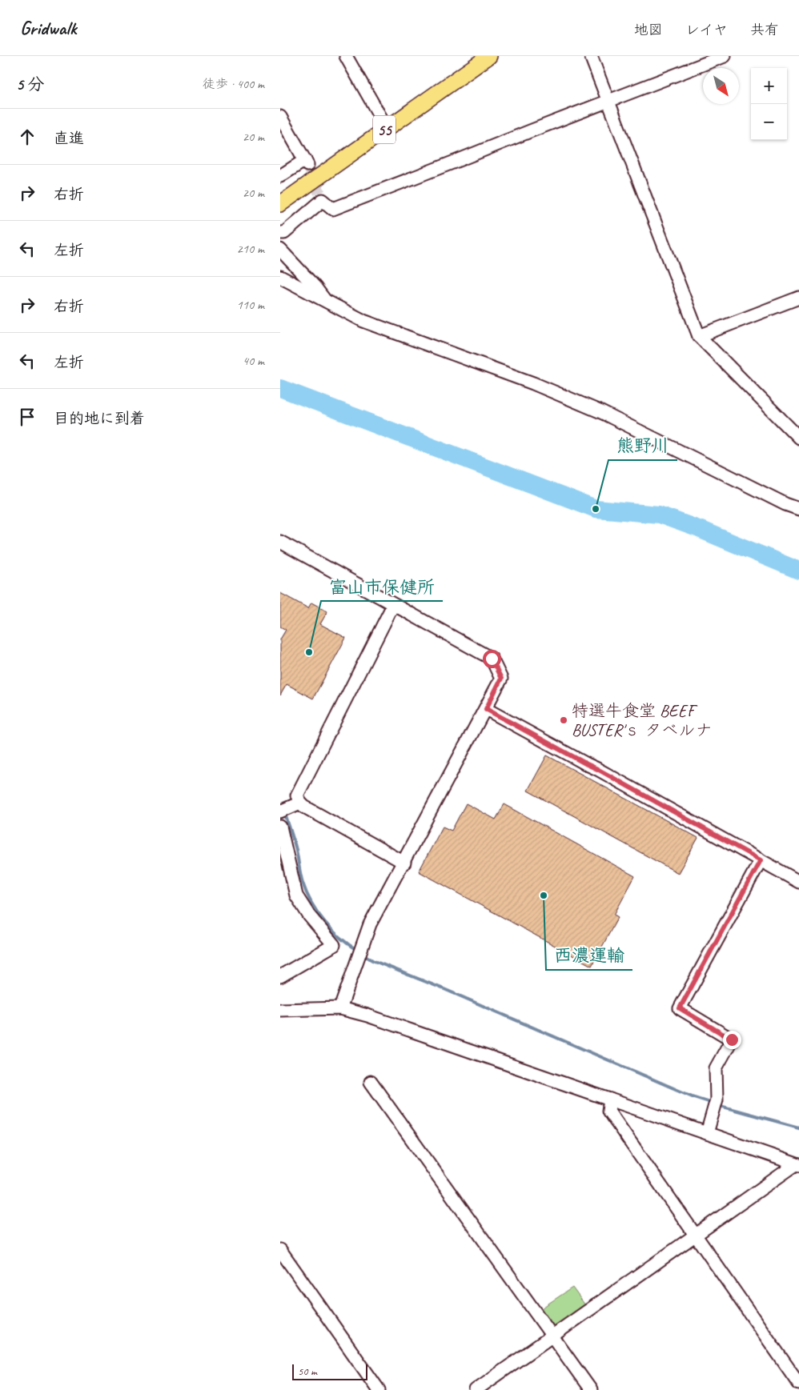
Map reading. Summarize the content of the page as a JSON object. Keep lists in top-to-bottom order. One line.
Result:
{"streets":{"main road":["55"]},"places":["熊野川","富山市保健所","特選牛食堂 BEEF BUSTER'ｓ タベルナ","西濃運輸"],"scale_bar":"50 m","north":"bottom right","page":{"header":"Gridwalk","nav":["地図","レイヤ","共有"],"heading":["5 分","徒歩 · 400 m"],"map_buttons":["+","−"],"list":[["直進","20 m"],["右折","20 m"],["左折","210 m"],["右折","110 m"],["左折","40 m"],"目的地に到着"],"scale":"50 m"}}
